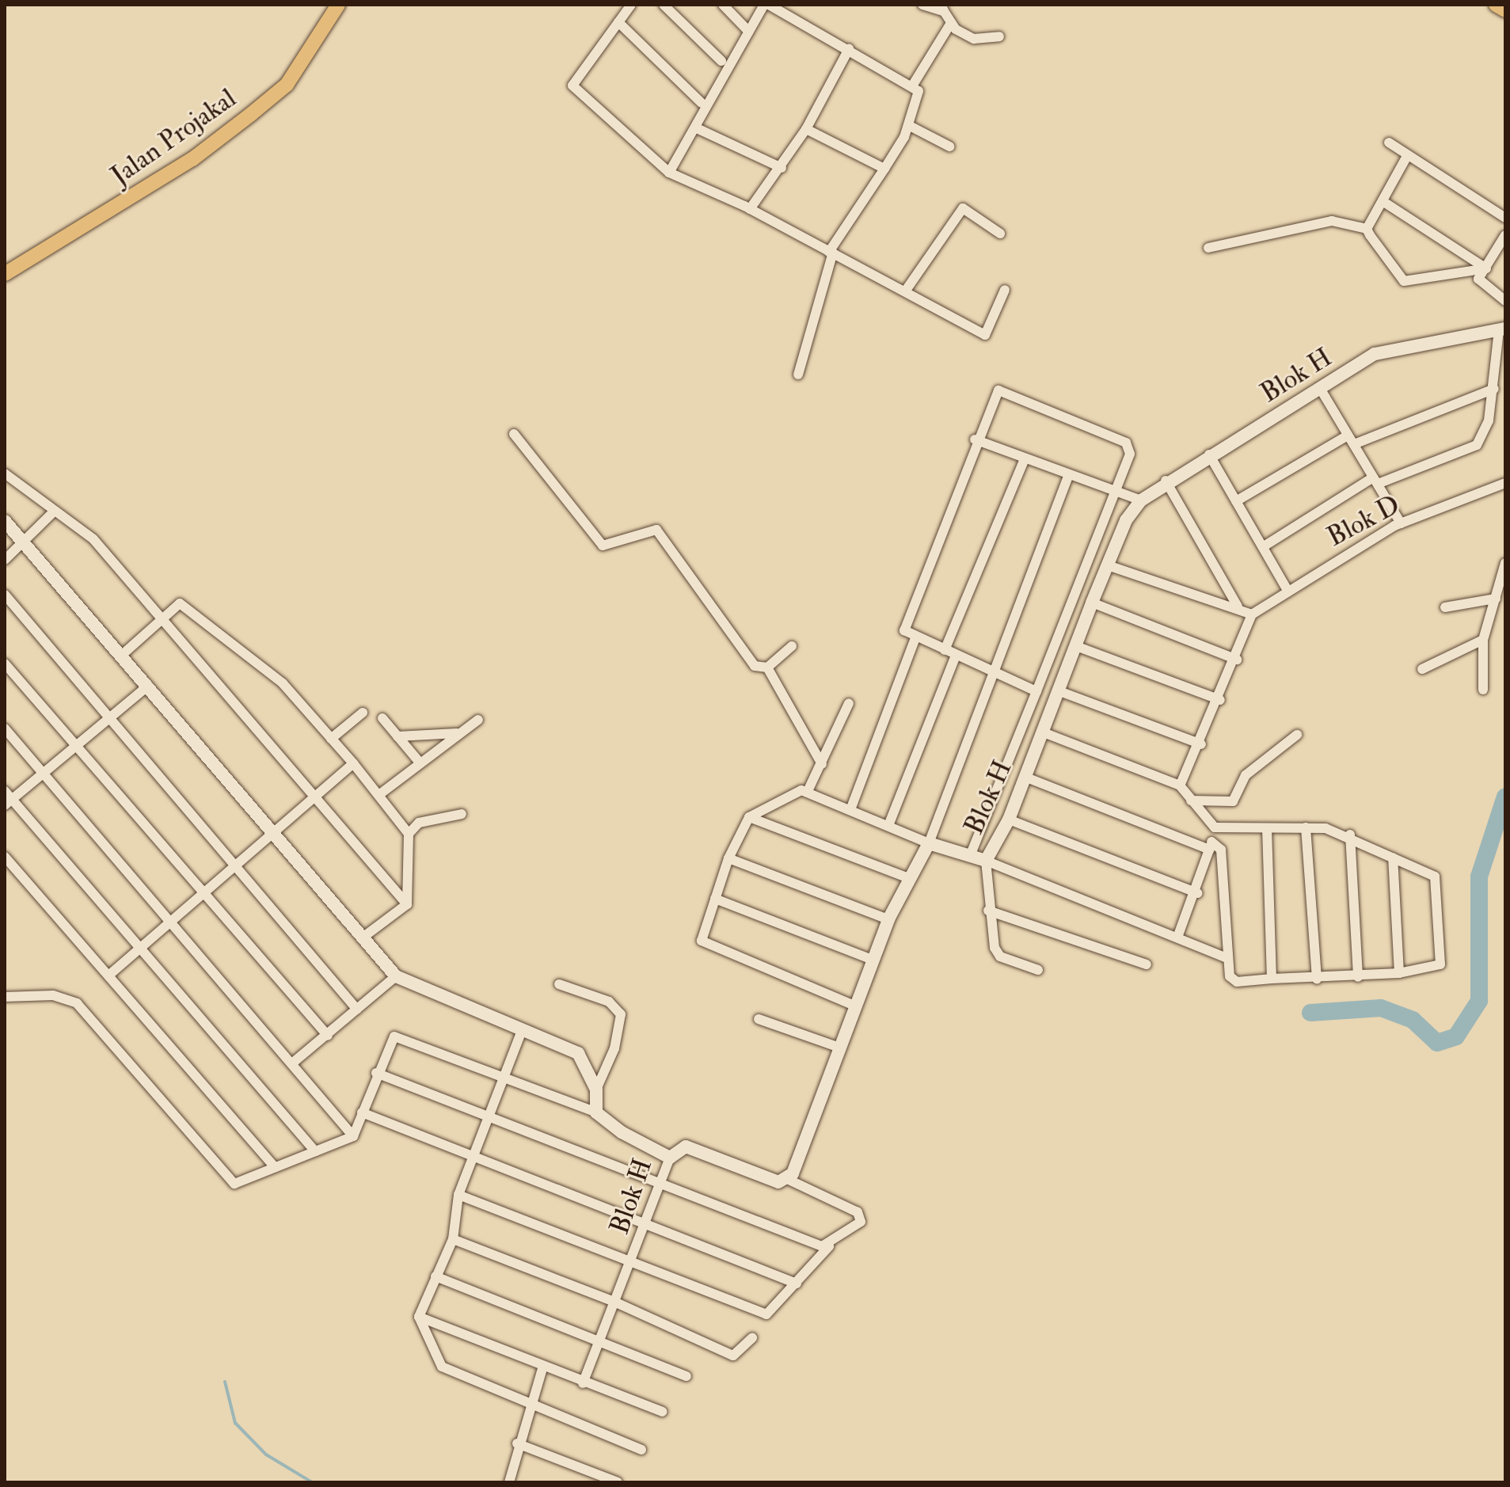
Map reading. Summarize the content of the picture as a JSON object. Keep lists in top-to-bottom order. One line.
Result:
{"streets":{"main road":["Jalan Projakal"],"street":["Blok H","Blok D"]}}
